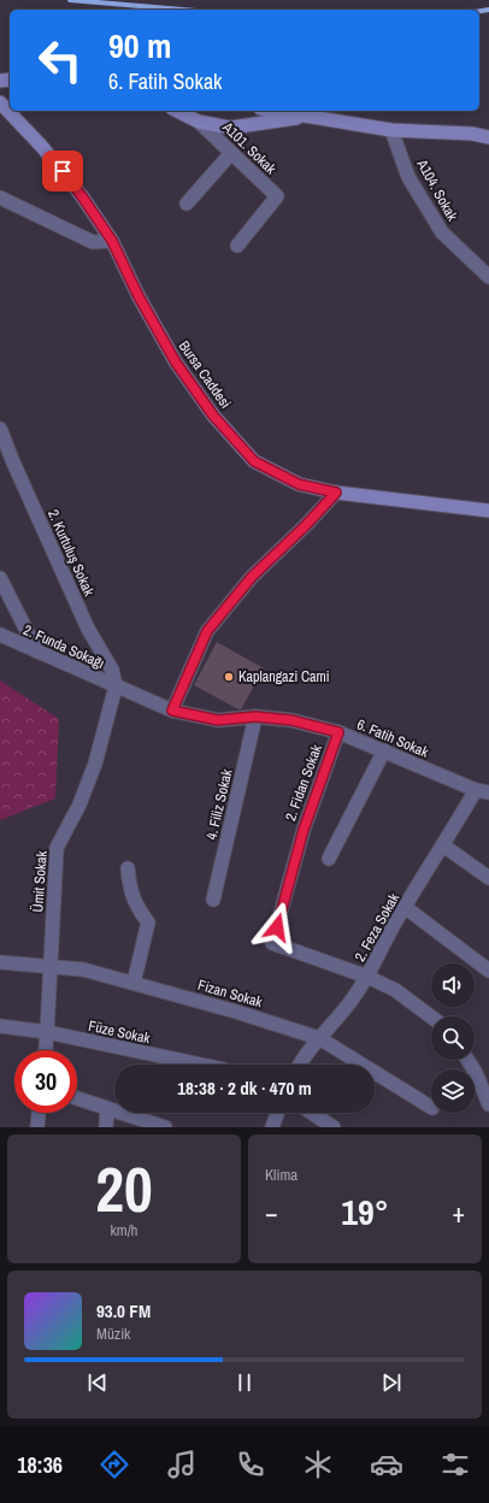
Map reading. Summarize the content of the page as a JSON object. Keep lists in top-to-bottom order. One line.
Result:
{"streets":{"main road":["Bursa Caddesi"],"street":["A101. Sokak","A104. Sokak","2. Kurtuluş Sokak","2. Funda Sokağı","6. Fatih Sokak","2. Fidan Sokak","4. Filiz Sokak","Ümit Sokak","2. Feza Sokak","Fizan Sokak","Füze Sokak"]},"crossings":[["2. Kurtuluş Sokak","2. Funda Sokağı"],["2. Kurtuluş Sokak","6. Fatih Sokak"],["2. Kurtuluş Sokak","Ümit Sokak"],["2. Funda Sokağı","6. Fatih Sokak"],["2. Funda Sokağı","Ümit Sokak"],["6. Fatih Sokak","2. Fidan Sokak"],["6. Fatih Sokak","4. Filiz Sokak"],["6. Fatih Sokak","Ümit Sokak"],["6. Fatih Sokak","2. Feza Sokak"],["2. Fidan Sokak","2. Feza Sokak"],["Ümit Sokak","Fizan Sokak"],["Ümit Sokak","Füze Sokak"],["2. Feza Sokak","Fizan Sokak"]],"places":["Kaplangazi Cami"],"page":{"turn":["90 m","6. Fatih Sokak"],"limit":"30","trip":"18:38 · 2 dk · 470 m","tile":[["20","km/h"],"Klima"],"heat":["−","19°","+"],"song":["93.0 FM","Müzik"],"tabs":"18:36"}}
